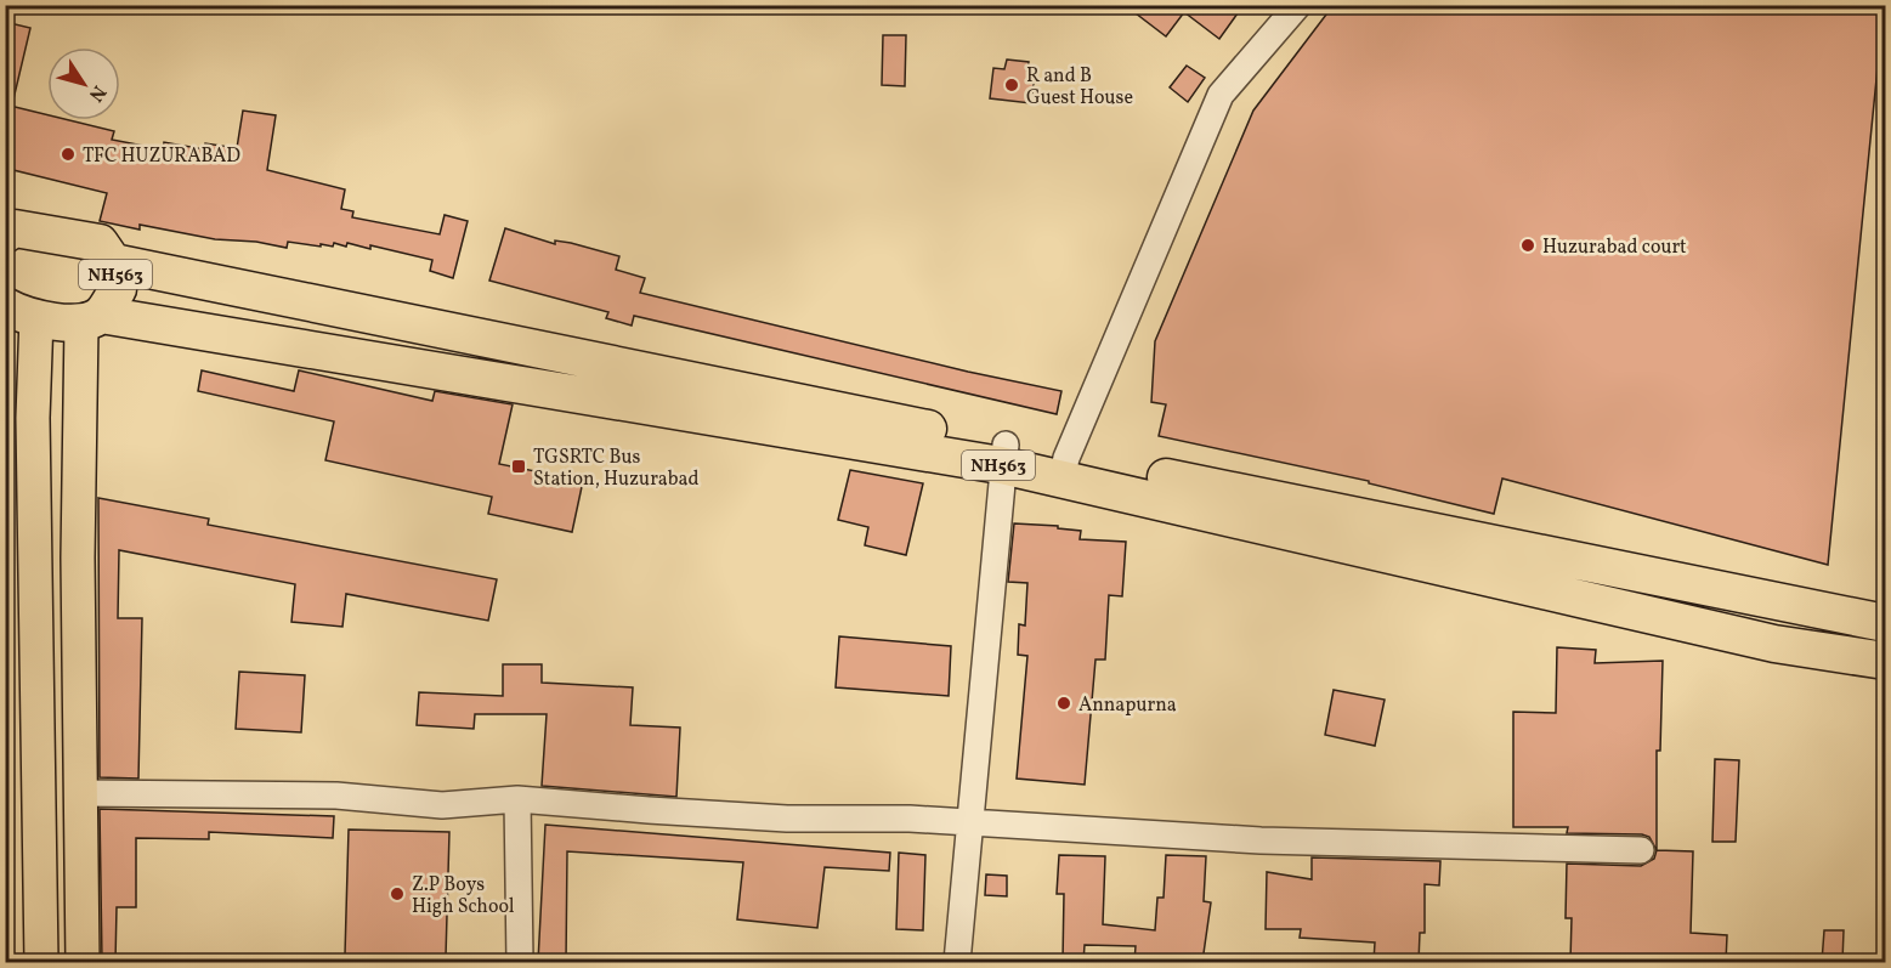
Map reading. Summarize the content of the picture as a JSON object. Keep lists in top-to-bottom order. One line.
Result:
{"streets":{"highway":["NH563"]},"places":{"other":["R and B Guest House","TFC HUZURABAD","Huzurabad court","Annapurna","Z.P Boys High School"],"transit":["TGSRTC Bus Station, Huzurabad"]},"north":"bottom right"}
